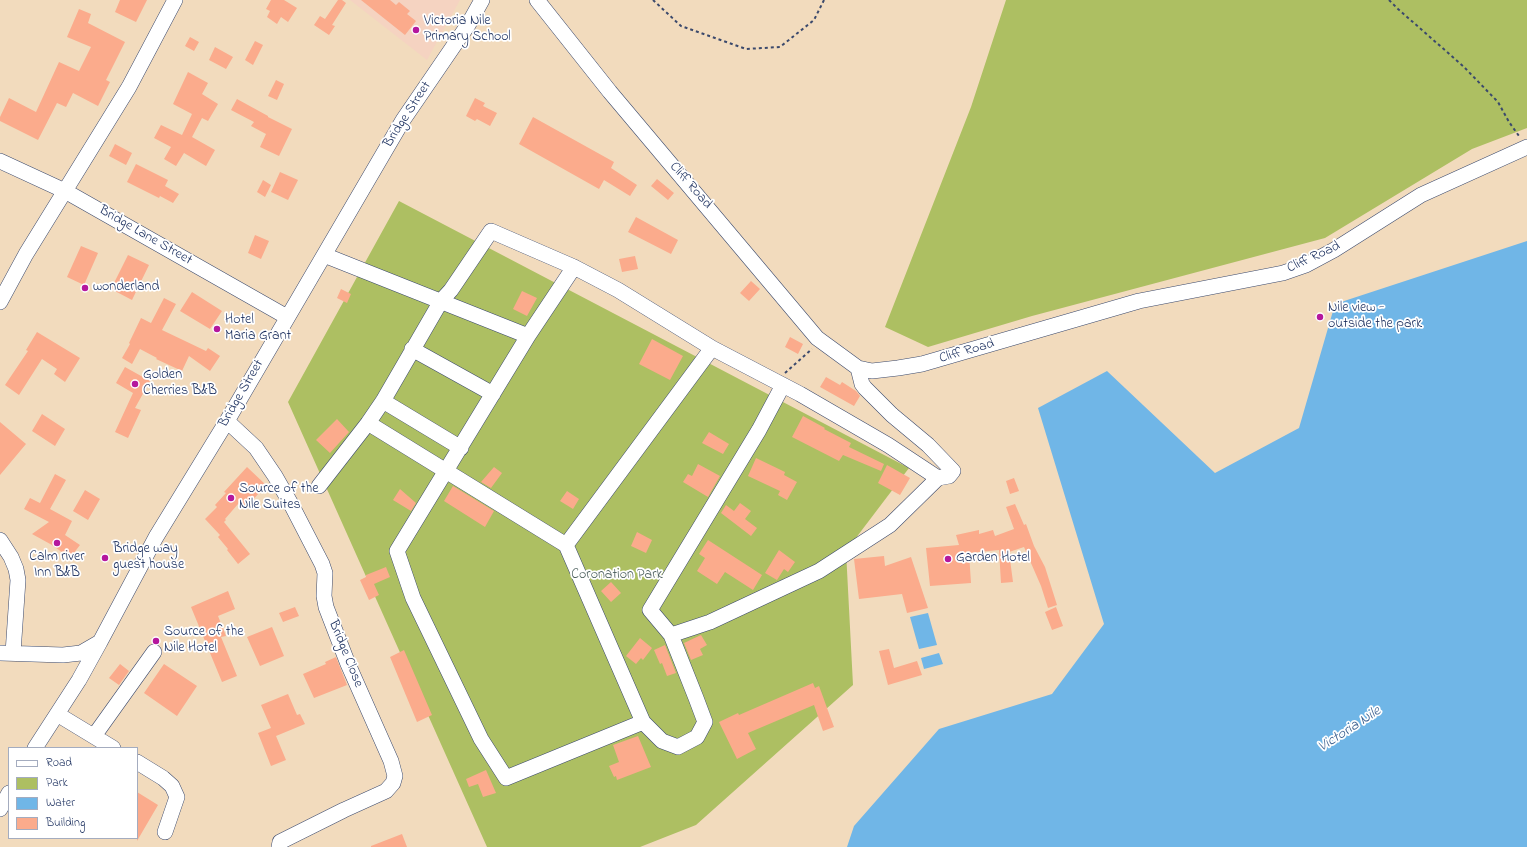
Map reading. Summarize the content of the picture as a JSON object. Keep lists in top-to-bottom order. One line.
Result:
{"streets":{"street":["Bridge Street","Cliff Road","Bridge Lane Street","Bridge Close"]},"crossings":[["Bridge Street","Bridge Lane Street"],["Bridge Street","Bridge Close"]],"water":["Victoria Nile"],"parks":["Coronation Park"],"places":["Victoria Nile Primary School","wonderland","Nile view - outside the park","Hotel Maria Grant","Golden Cherries B&B","Source of the Nile Suites","Calm river Inn B&B","Bridge way guest house","Garden Hotel","Source of the Nile Hotel"],"legend":["Road","Park","Water","Building"]}
